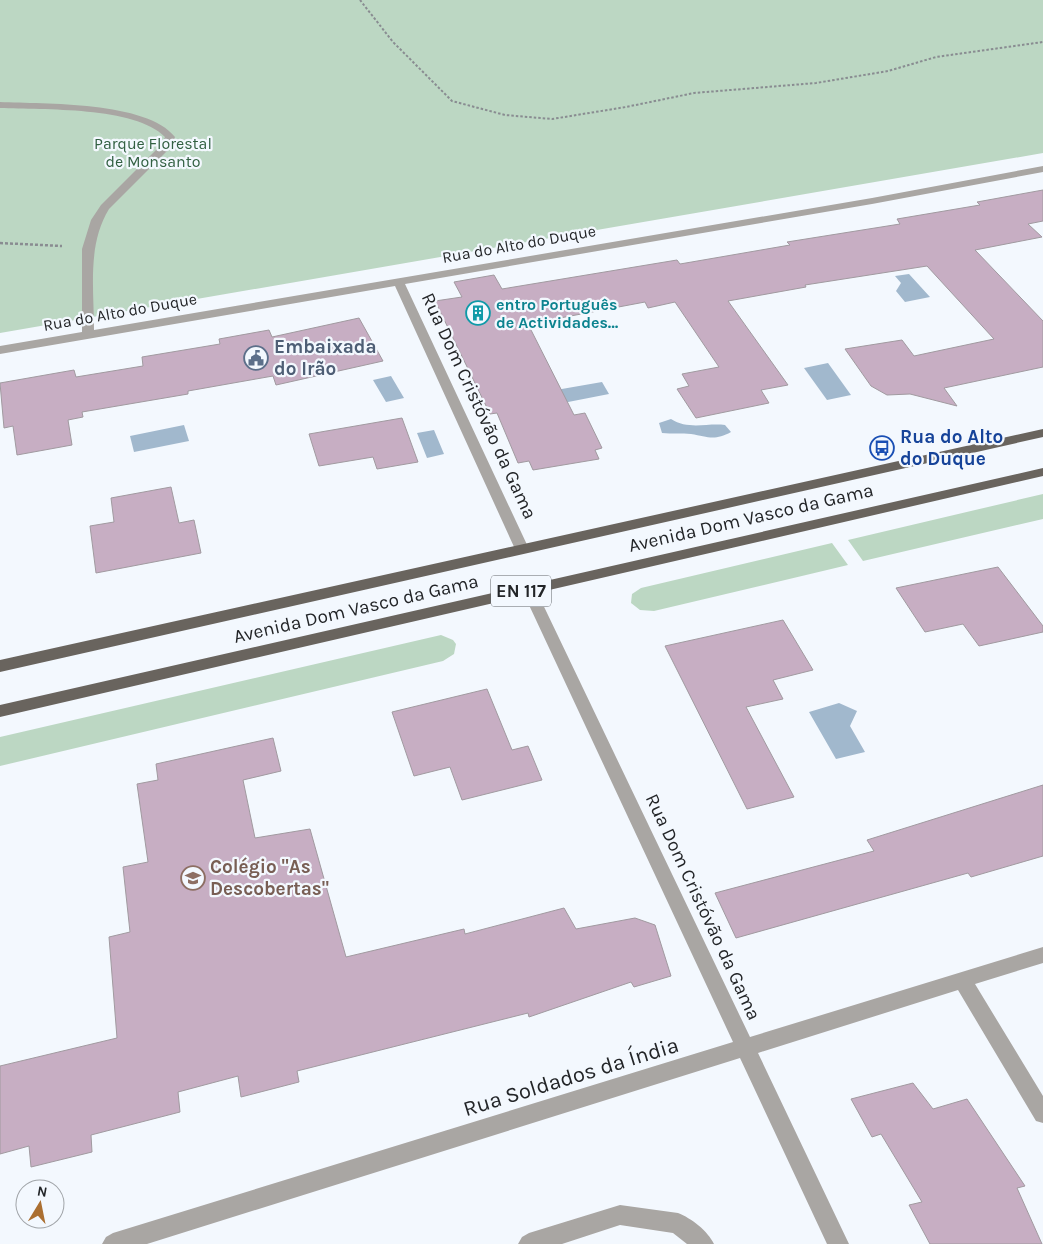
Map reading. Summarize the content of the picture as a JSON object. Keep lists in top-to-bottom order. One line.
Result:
{"streets":{"main road":["Avenida Dom Vasco da Gama","EN 117"],"street":["Rua do Alto do Duque","Rua Dom Cristóvão da Gama","Rua Soldados da Índia"]},"crossings":[["Rua do Alto do Duque","Rua Dom Cristóvão da Gama"],["Rua Dom Cristóvão da Gama","Avenida Dom Vasco da Gama"],["Rua Dom Cristóvão da Gama","Rua Soldados da Índia"]],"parks":["Parque Florestal de Monsanto"],"places":{"building":["entro Português de Actividades…"],"public building":["Embaixada do Irão"],"bus stop":["Rua do Alto do Duque"],"school or university":["Colégio \"As Descobertas\""]},"north":"top"}
